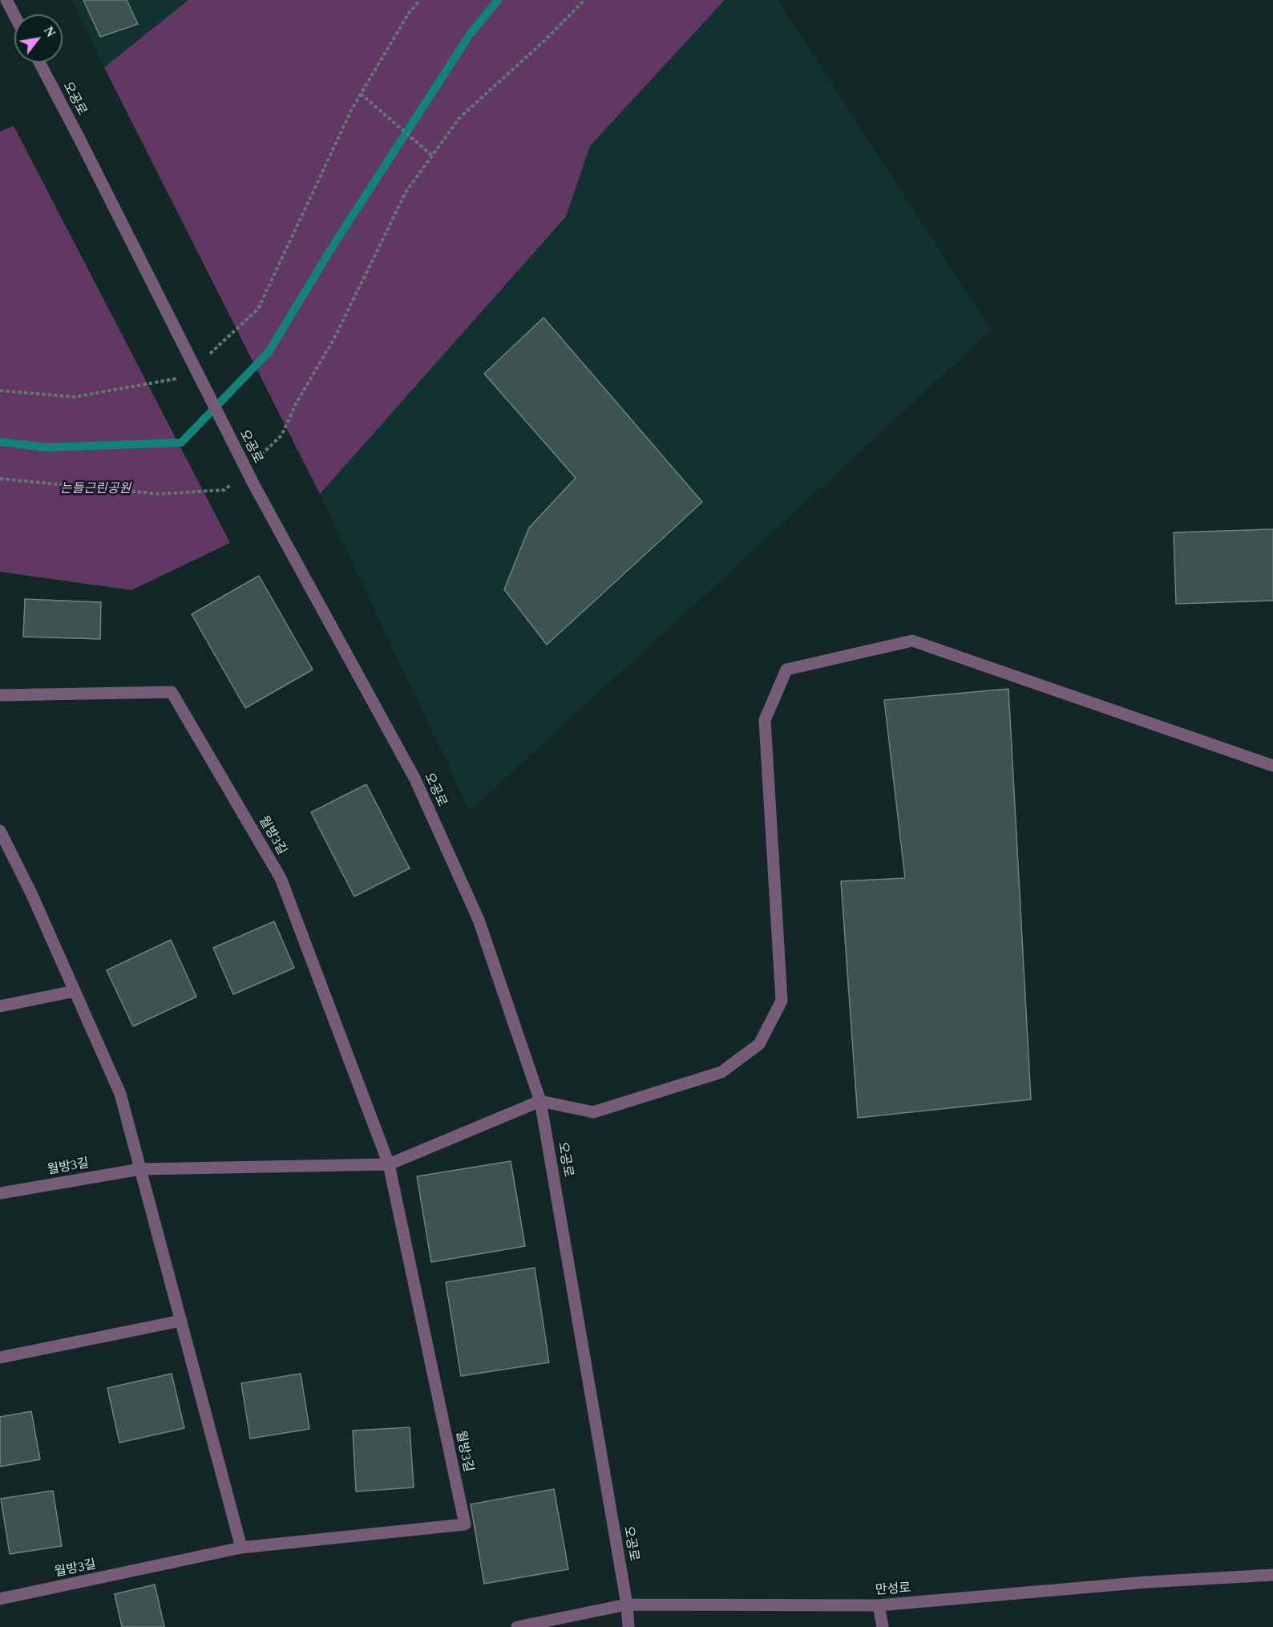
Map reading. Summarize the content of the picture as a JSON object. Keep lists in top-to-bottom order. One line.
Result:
{"streets":{"street":["오공로","월방3길","만성로"]},"crossings":[["오공로","월방3길"],["오공로","만성로"]],"parks":["는들근린공원"],"north":"top right"}
